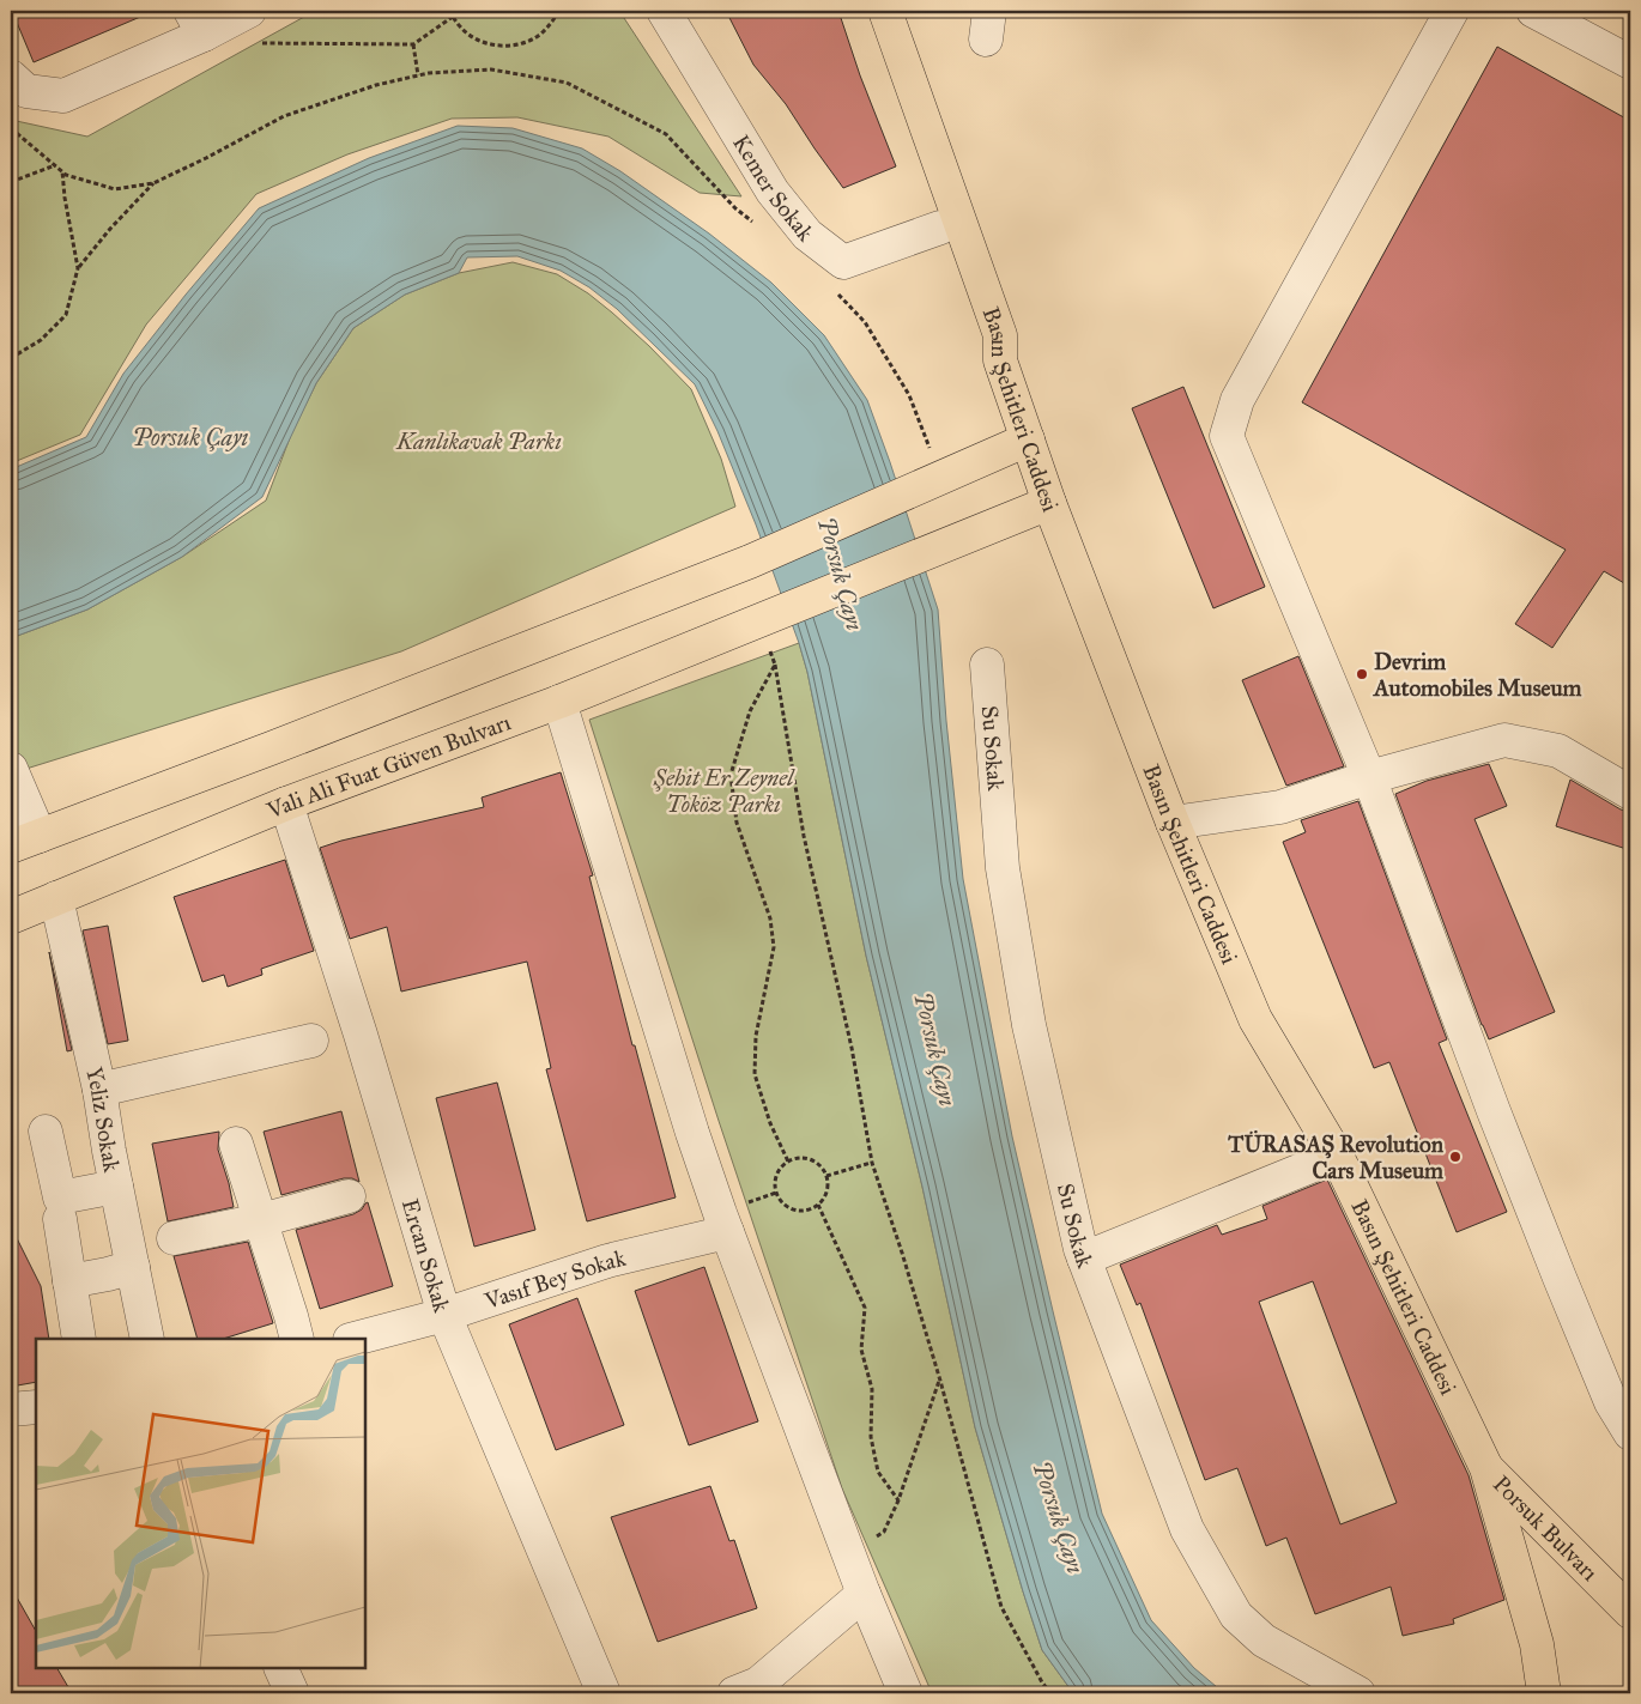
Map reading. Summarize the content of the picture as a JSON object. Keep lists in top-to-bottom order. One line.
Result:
{"streets":{"main road":["Basın Şehitleri Caddesi","Vali Ali Fuat Güven Bulvarı","Porsuk Bulvarı"],"street":["Kemer Sokak","Su Sokak","Yeliz Sokak","Ercan Sokak","Vasıf Bey Sokak"]},"crossings":[["Basın Şehitleri Caddesi","Vali Ali Fuat Güven Bulvarı"],["Basın Şehitleri Caddesi","Porsuk Bulvarı"],["Vali Ali Fuat Güven Bulvarı","Yeliz Sokak"],["Vali Ali Fuat Güven Bulvarı","Ercan Sokak"],["Ercan Sokak","Vasıf Bey Sokak"]],"water":["Porsuk Çayı"],"parks":["Kanlıkavak Parkı","Şehit Er Zeynel Toköz Parkı"],"places":["Devrim Automobiles Museum","TÜRASAŞ Revolution Cars Museum"]}
